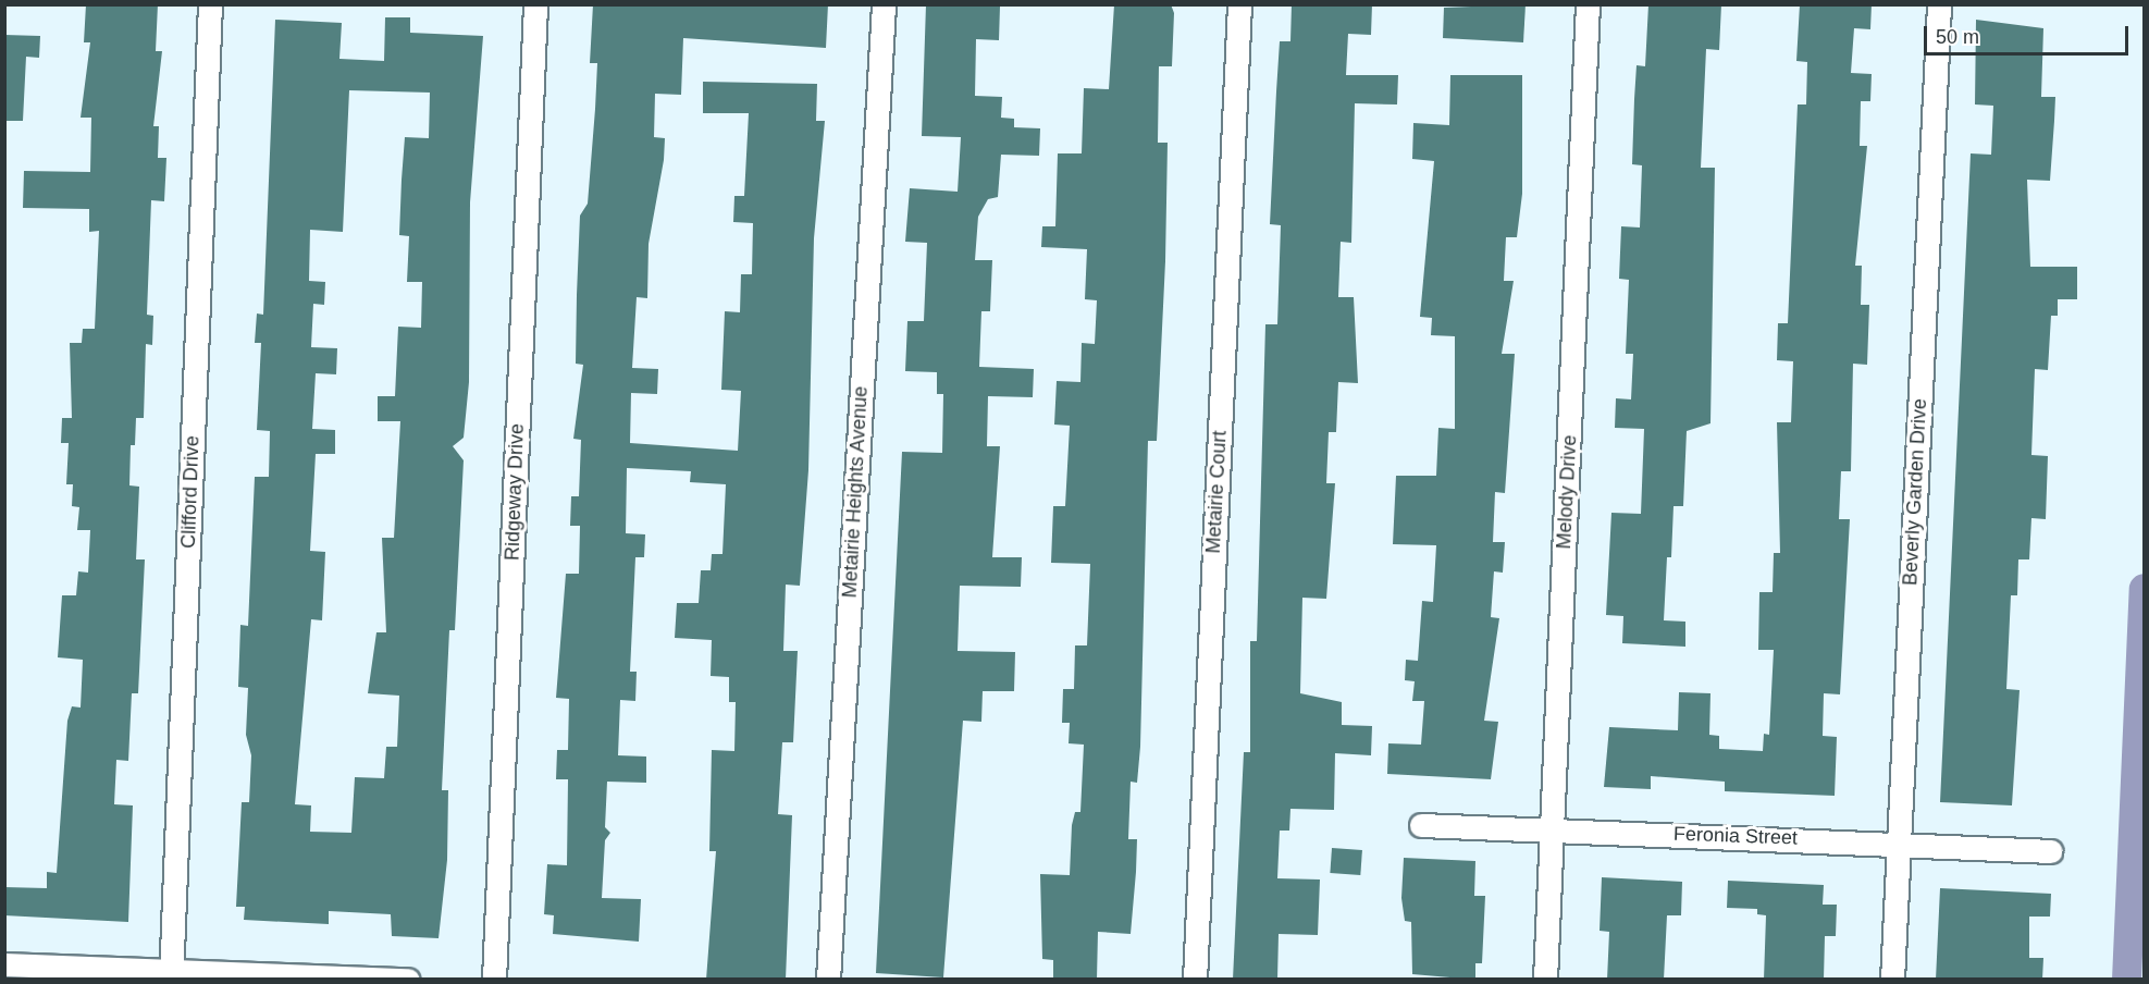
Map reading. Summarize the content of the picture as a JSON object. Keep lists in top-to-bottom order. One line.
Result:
{"streets":{"street":["Clifford Drive","Ridgeway Drive","Metairie Heights Avenue","Metairie Court","Melody Drive","Beverly Garden Drive","Feronia Street"]},"crossings":[["Melody Drive","Feronia Street"],["Beverly Garden Drive","Feronia Street"]],"scale_bar":"50 m"}
